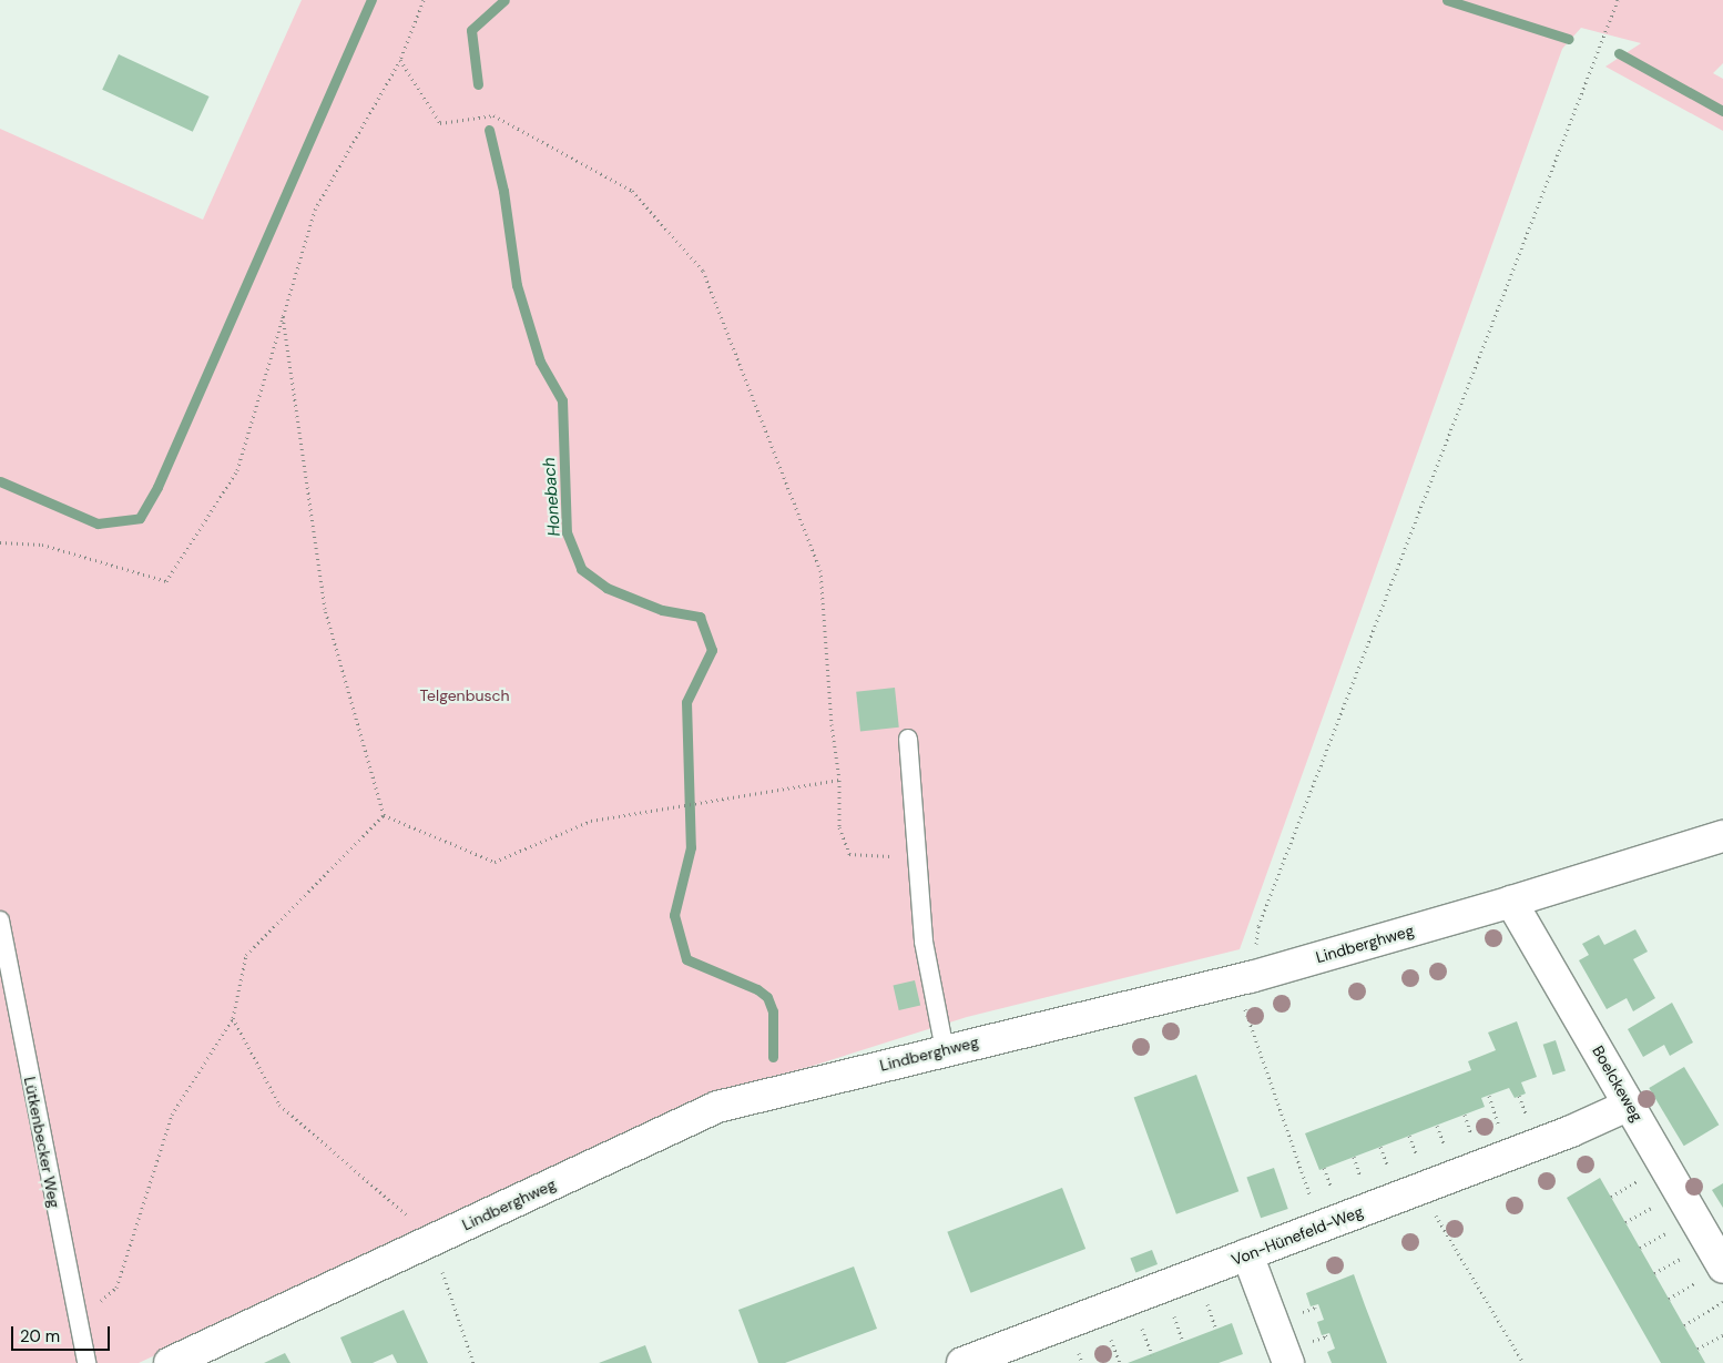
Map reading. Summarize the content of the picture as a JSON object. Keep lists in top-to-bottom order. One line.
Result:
{"streets":{"street":["Lindberghweg","Boelckeweg","Von-Hünefeld-Weg"],"lane":["Lütkenbecker Weg"]},"crossings":[["Lindberghweg","Boelckeweg"],["Boelckeweg","Von-Hünefeld-Weg"]],"water":["Honebach"],"parks":["Telgenbusch"],"scale_bar":"20 m"}
